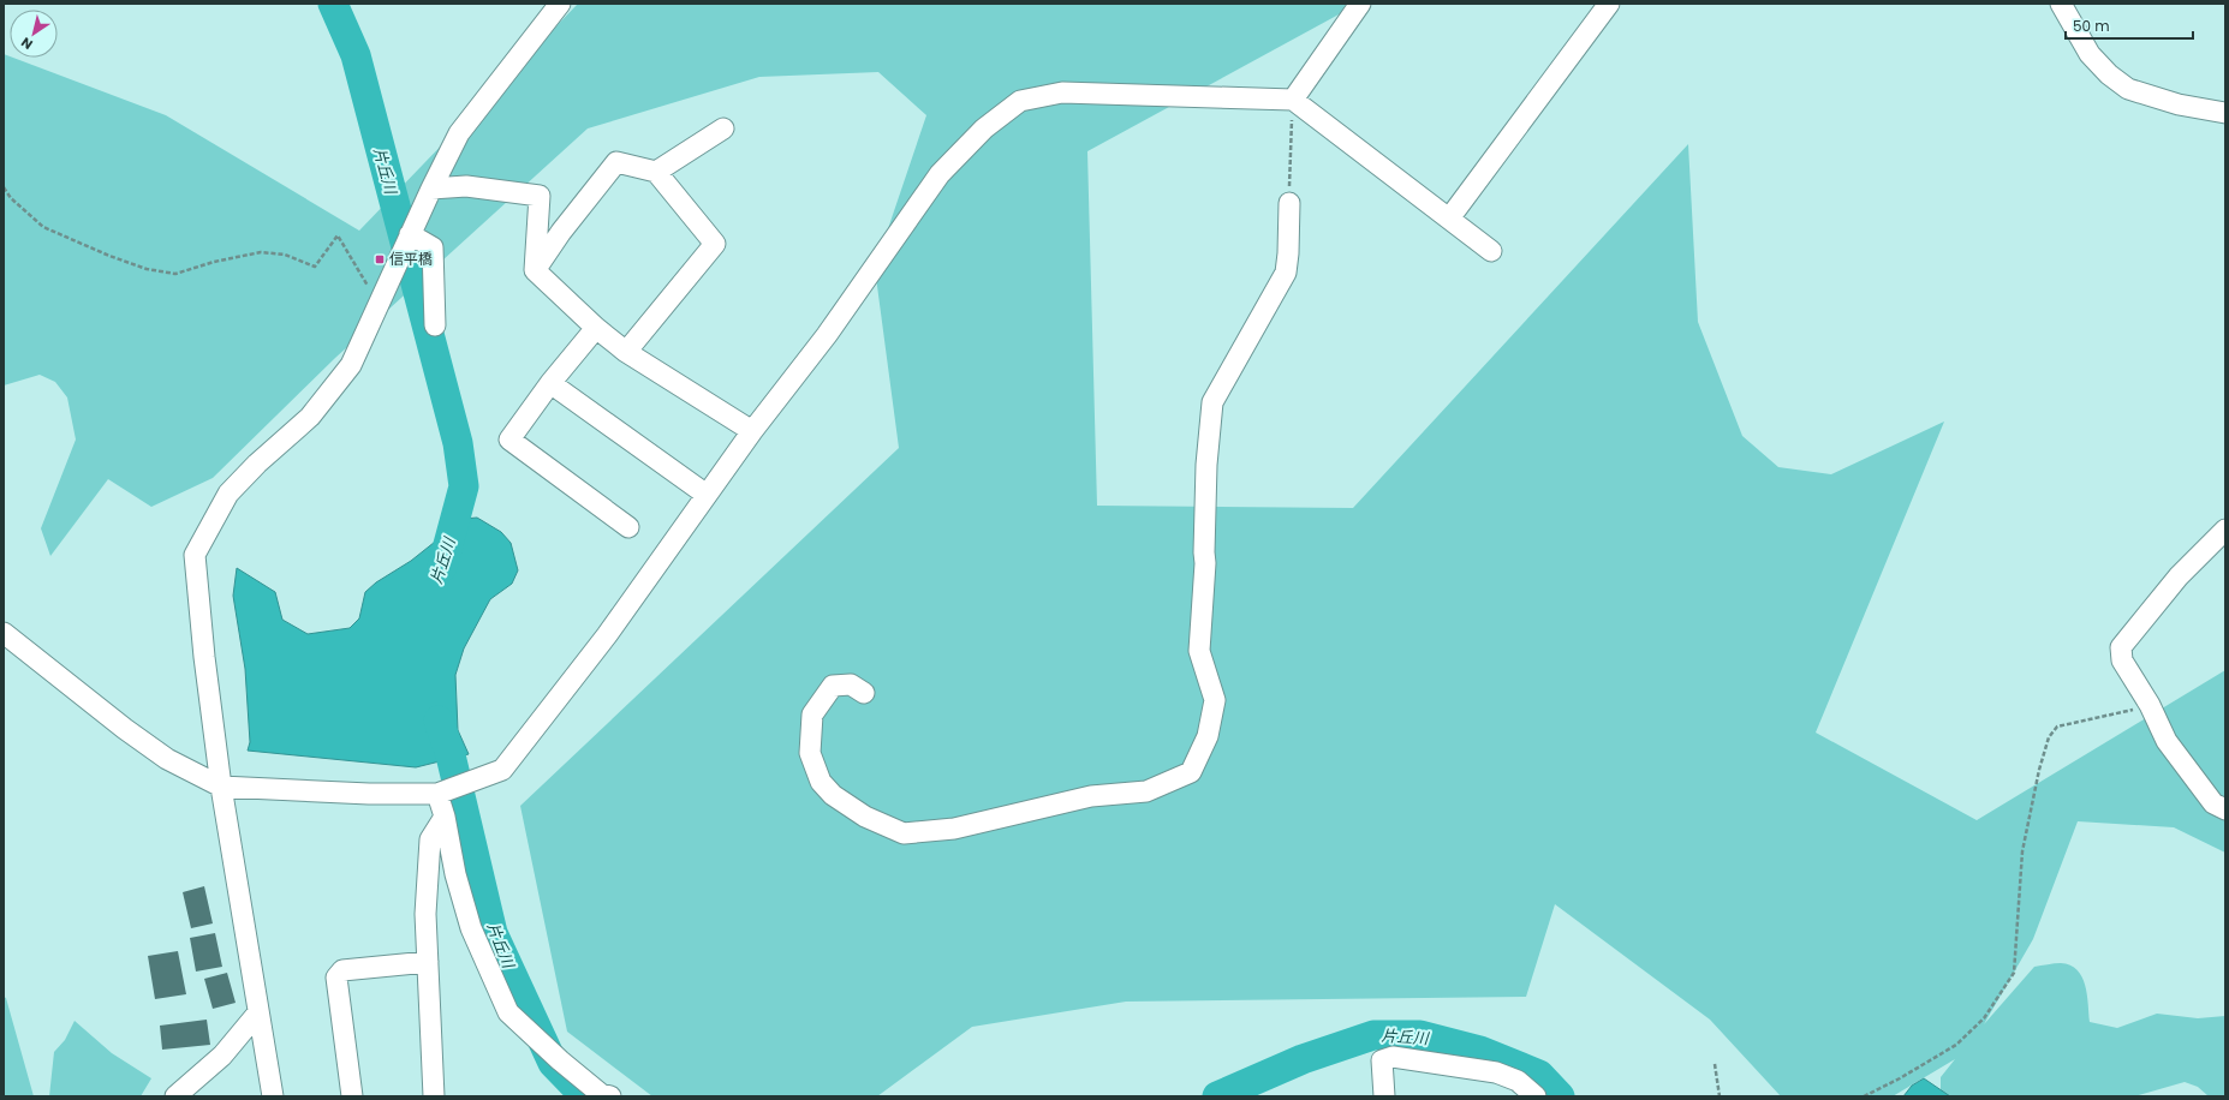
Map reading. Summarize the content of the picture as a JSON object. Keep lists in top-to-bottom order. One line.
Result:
{"water":["片丘川"],"places":{"transit":["信平橋"]},"scale_bar":"50 m","north":"bottom left"}
